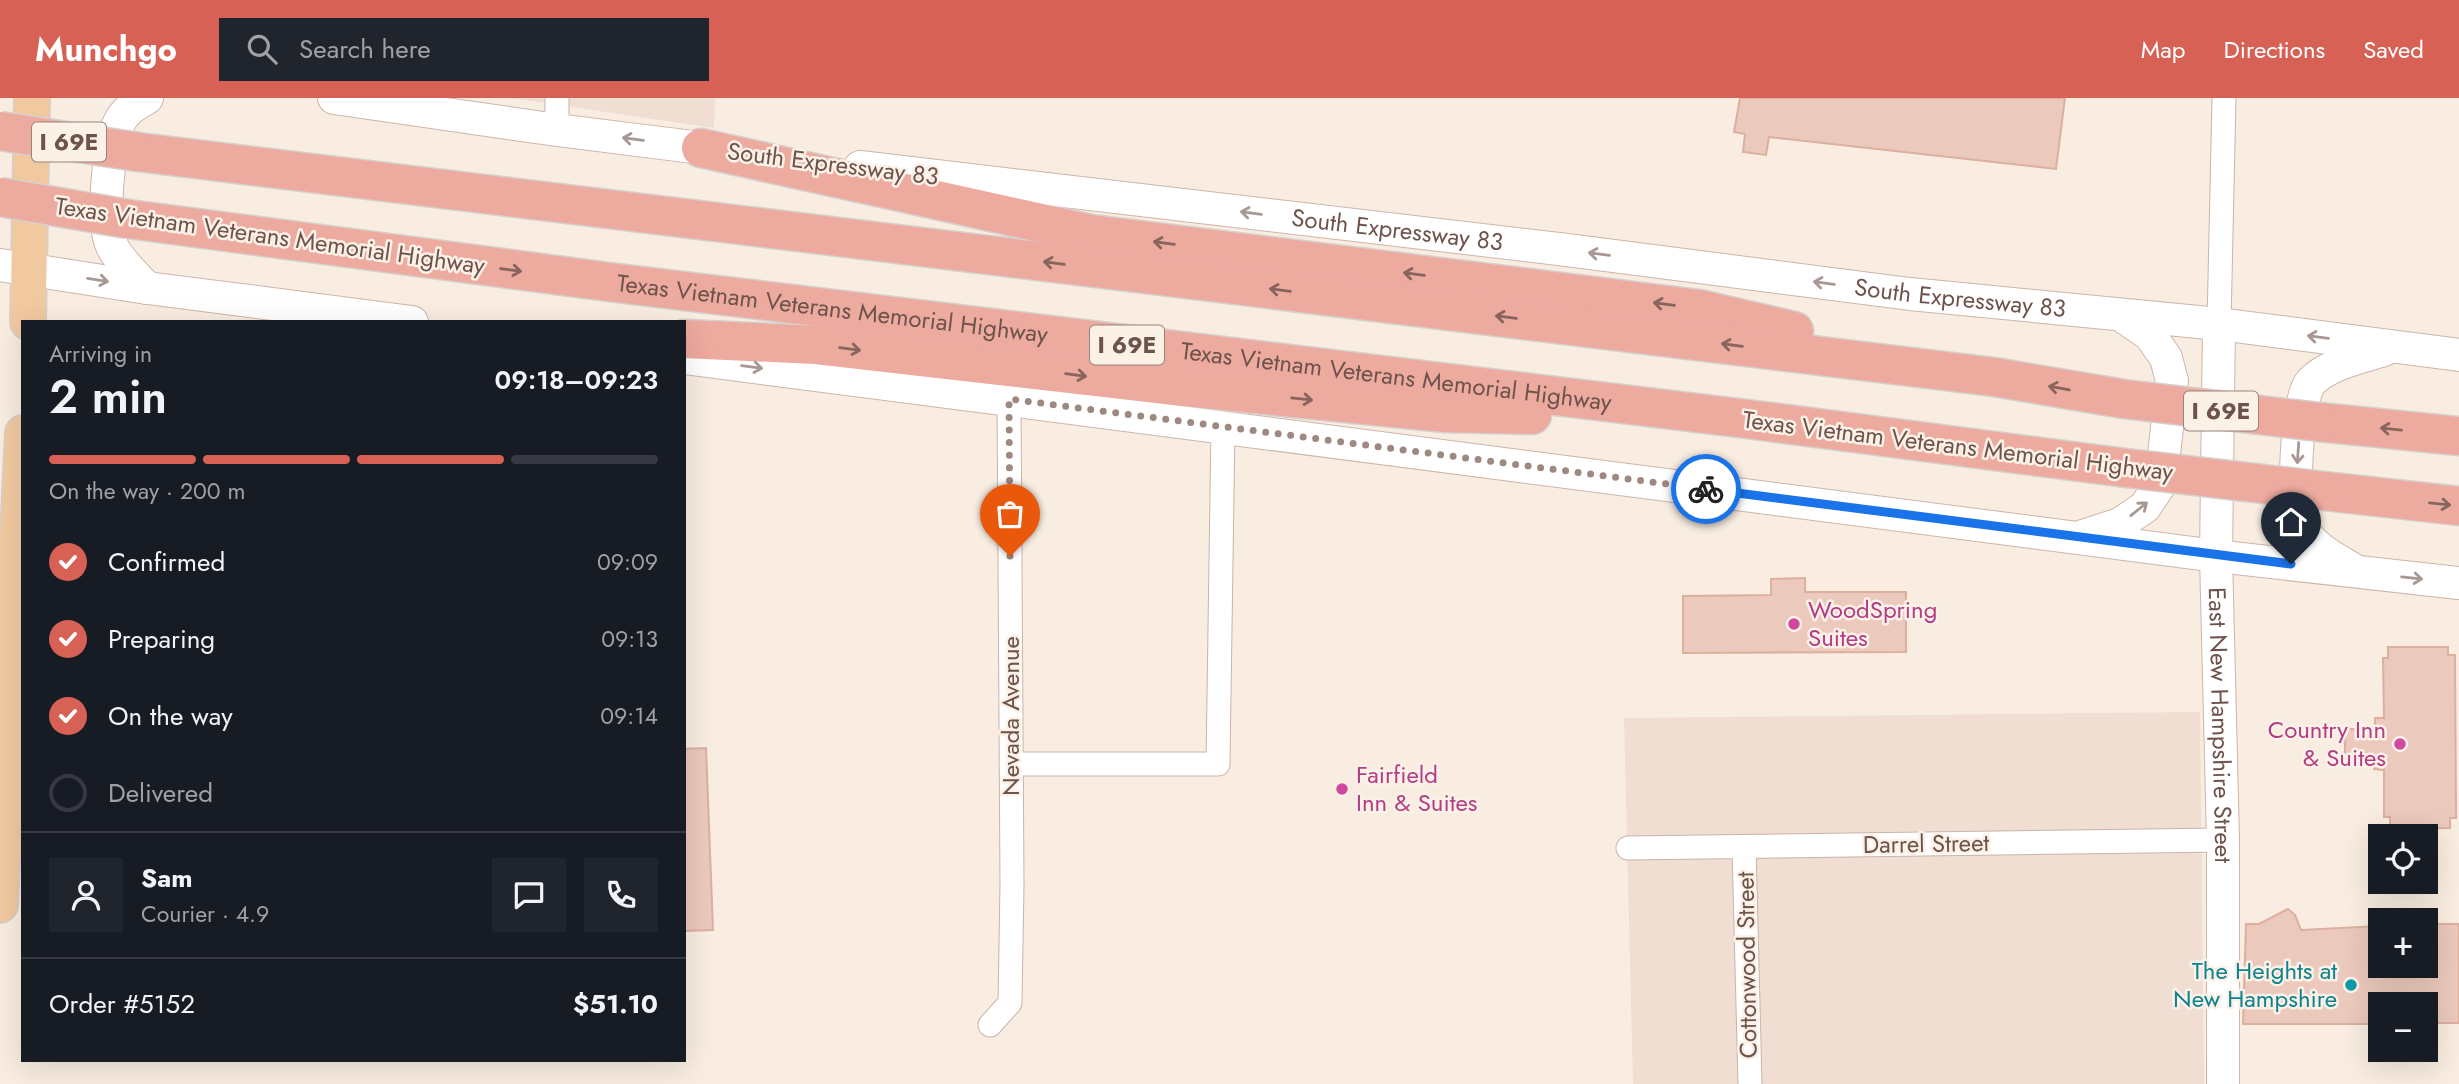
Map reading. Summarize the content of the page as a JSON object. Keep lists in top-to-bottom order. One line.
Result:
{"streets":{"highway":["I 69E","Texas Vietnam Veterans Memorial Highway"],"main road":["South Expressway 83","East New Hampshire Street"],"street":["Nevada Avenue","Darrel Street","Cottonwood Street"]},"crossings":[["South Expressway 83","East New Hampshire Street"],["East New Hampshire Street","Darrel Street"],["Darrel Street","Cottonwood Street"]],"places":["WoodSpring Suites","Country Inn & Suites","Fairfield Inn & Suites","The Heights at New Hampshire"],"page":{"header":"Munchgo","search":"Search here","nav":["Map","Directions","Saved"],"heading":["2 min","Arriving in","09:18–09:23"],"panel":["Sam","Courier · 4.9","Order #5152","$51.10"],"bar":"On the way · 200 m","list":[["Confirmed","09:09"],["Preparing","09:13"],["On the way","09:14"],"Delivered"],"map_buttons":["+","−"]}}
